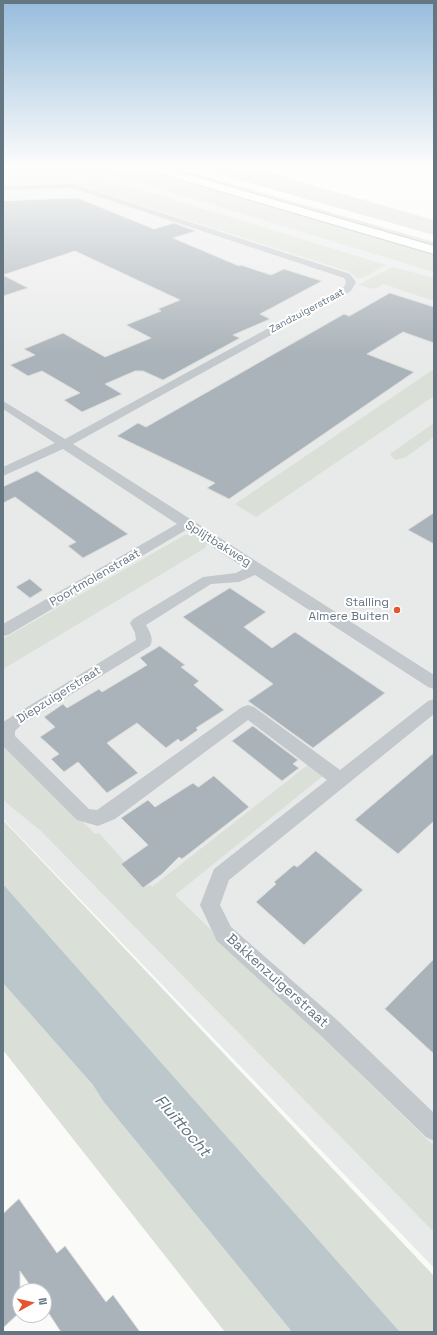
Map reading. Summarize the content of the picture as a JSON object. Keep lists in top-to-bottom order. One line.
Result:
{"streets":{"street":["Zandzuigerstraat","Splijtbakweg","Poortmolenstraat","Diepzuigerstraat","Bakkenzuigerstraat"]},"crossings":[["Zandzuigerstraat","Splijtbakweg"],["Splijtbakweg","Poortmolenstraat"],["Splijtbakweg","Diepzuigerstraat"],["Diepzuigerstraat","Bakkenzuigerstraat"]],"water":["Fluittocht"],"places":["Stalling Almere Buiten"],"north":"right"}
